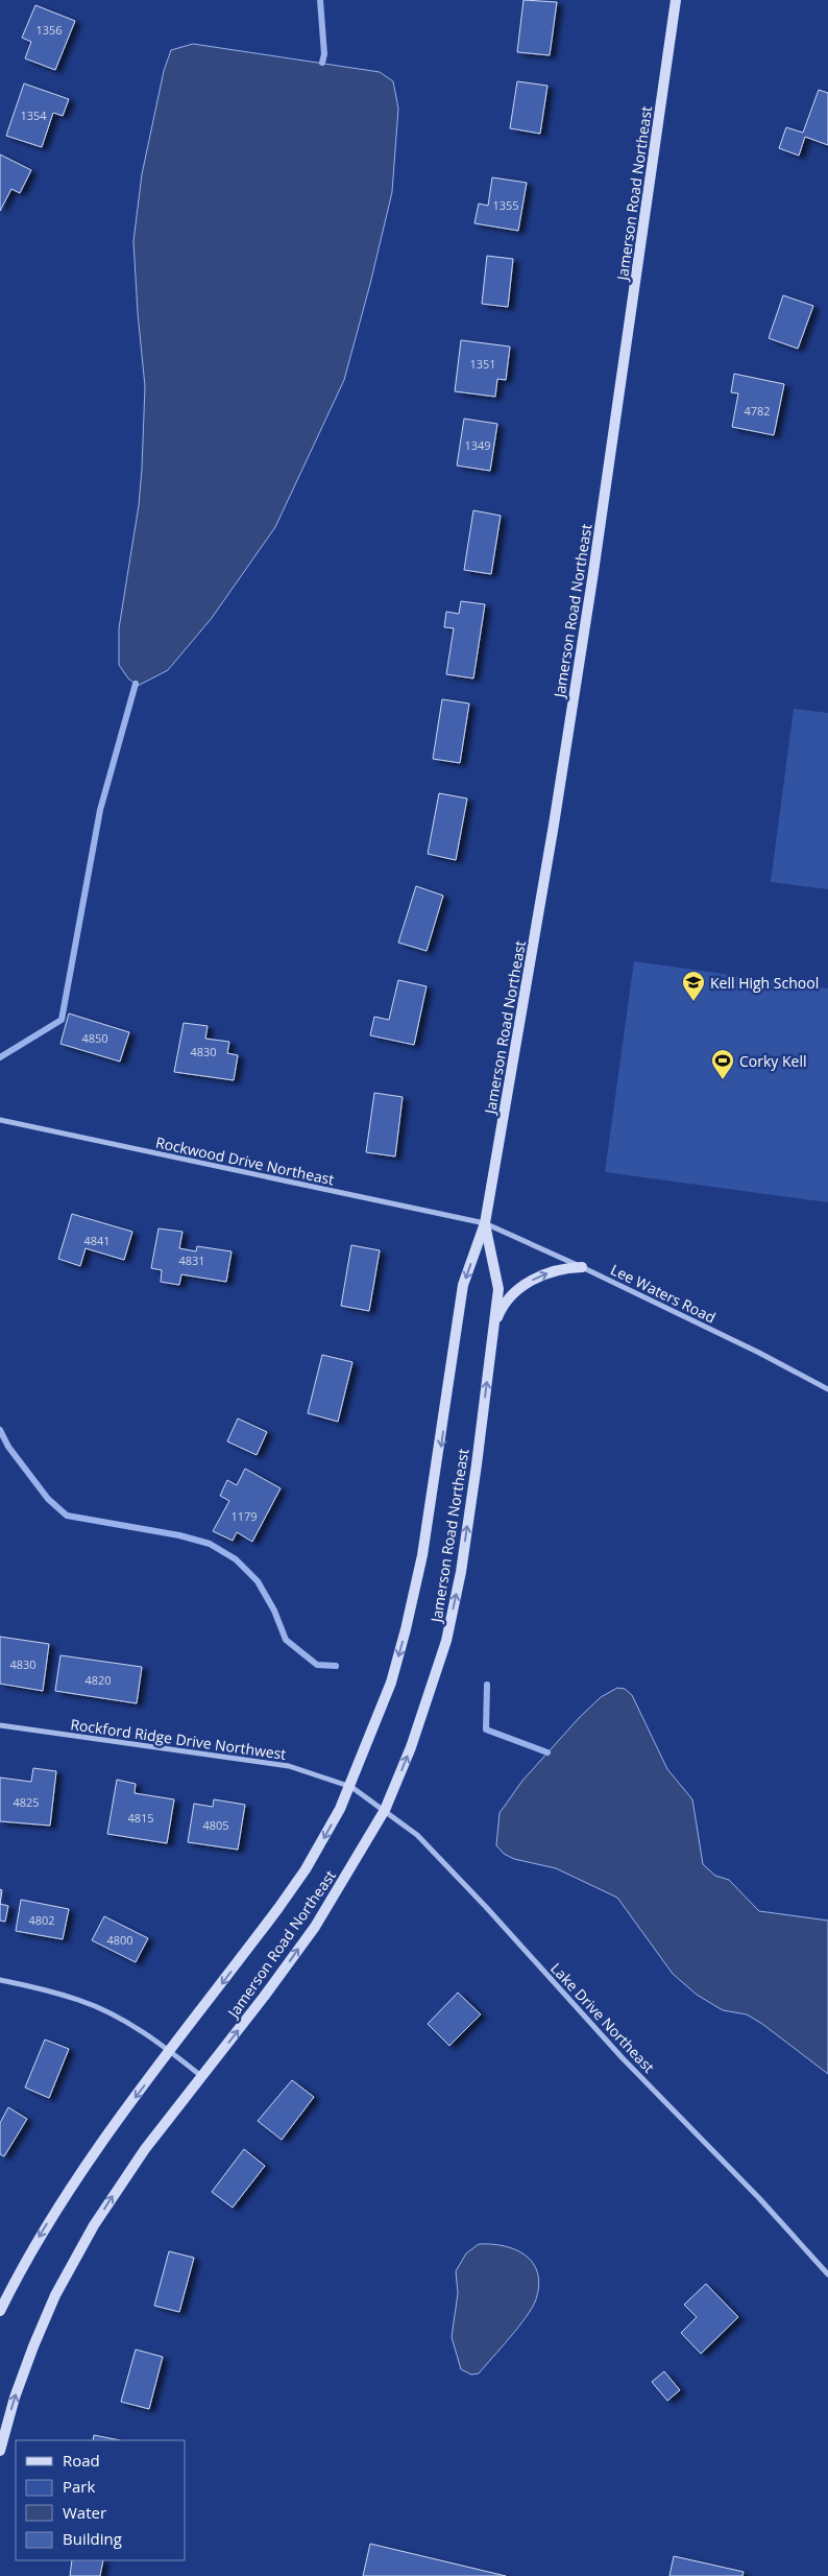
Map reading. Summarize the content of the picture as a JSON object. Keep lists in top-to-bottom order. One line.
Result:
{"streets":{"street":["Jamerson Road Northeast","Rockwood Drive Northeast","Lee Waters Road","Rockford Ridge Drive Northwest","Lake Drive Northeast"]},"crossings":[["Jamerson Road Northeast","Rockwood Drive Northeast"],["Jamerson Road Northeast","Lee Waters Road"],["Jamerson Road Northeast","Rockford Ridge Drive Northwest"],["Jamerson Road Northeast","Lake Drive Northeast"],["Rockwood Drive Northeast","Lee Waters Road"],["Rockford Ridge Drive Northwest","Lake Drive Northeast"]],"places":{"school or university":["Kell High School"],"sports":["Corky Kell"]},"house_numbers":["1356","1354","1355","1351","4782","1349","4850","4830","4841","4831","1179","4830","4820","4825","4815","4805","4802","4800"],"legend":["Road","Park","Water","Building"]}
